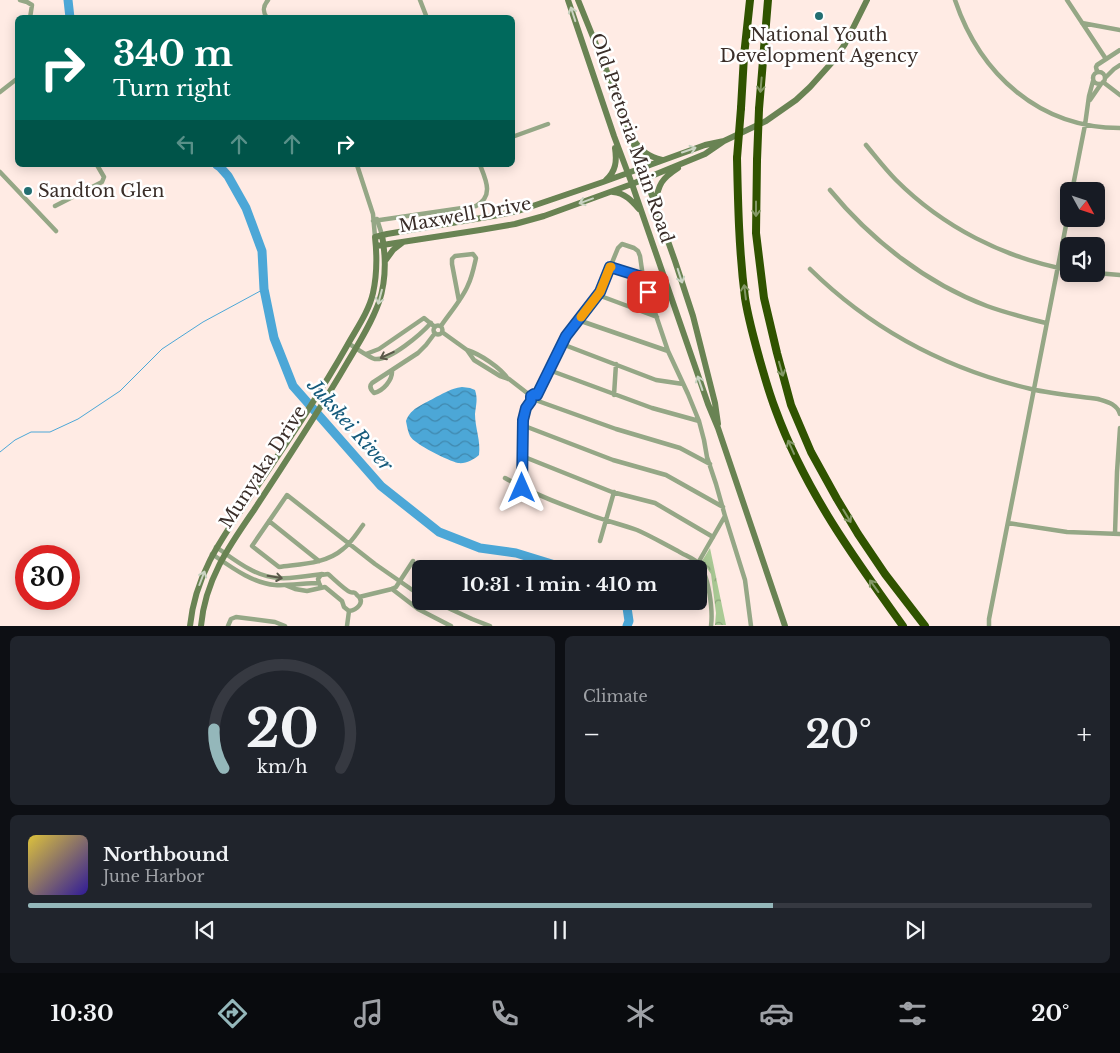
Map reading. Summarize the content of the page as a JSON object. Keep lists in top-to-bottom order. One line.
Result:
{"streets":{"main road":["Old Pretoria Main Road","Maxwell Drive","Munyaka Drive"]},"crossings":[["Old Pretoria Main Road","Maxwell Drive"],["Maxwell Drive","Munyaka Drive"]],"water":["Jukskei River"],"places":["National Youth Development Agency","Sandton Glen"],"north":"bottom right","page":{"turn":["340 m","Turn right"],"limit":"30","trip":"10:31 · 1 min · 410 m","tile":"Climate","heat":["−","20°","+"],"song":["Northbound","June Harbor"],"tabs":["10:30","20°"],"gauge":["20","km/h"]}}
